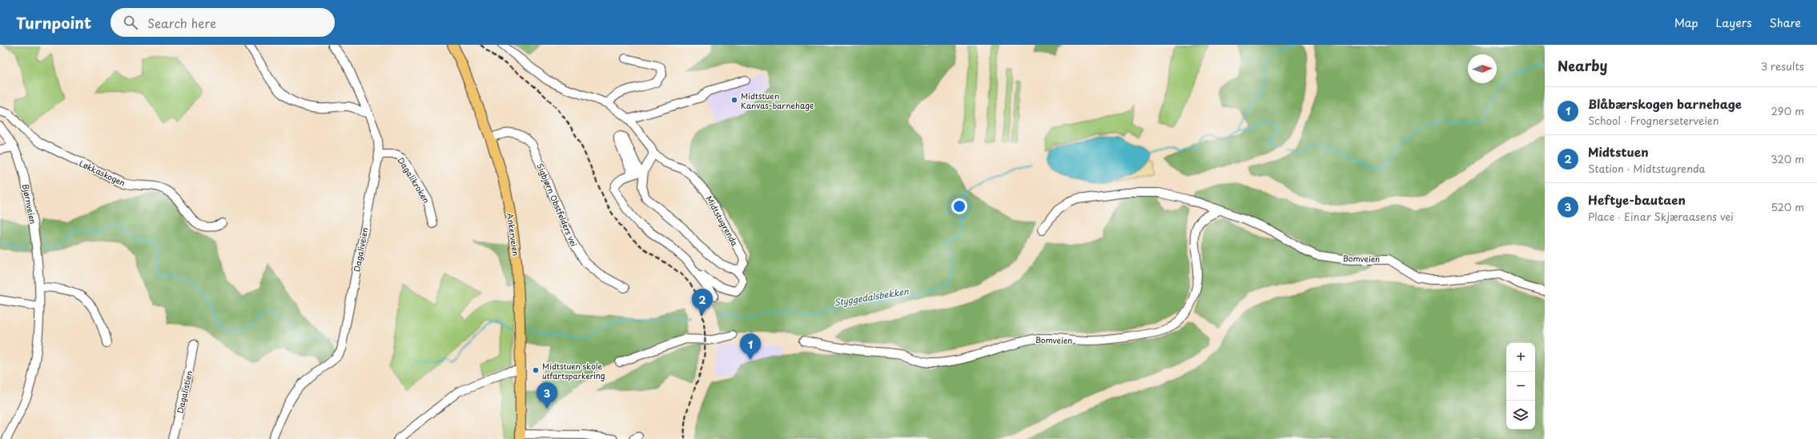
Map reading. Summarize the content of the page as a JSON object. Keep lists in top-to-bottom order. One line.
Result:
{"streets":{"main road":["Ankerveien"],"street":["Løkkaskogen","Dagalikroken","Bjørnveien","Sigbjørn Obstfelders vei","Midtstugrenda","Dagaliveien","Bomveien","Dagalistien"]},"crossings":[["Dagalikroken","Dagaliveien"],["Sigbjørn Obstfelders vei","Ankerveien"]],"water":["Styggedalsbekken"],"places":["Midtstuen Kanvas-barnehage","Midtstuen skole utfartsparkering"],"north":"right","page":{"header":"Turnpoint","search":"Search here","nav":["Map","Layers","Share"],"heading":["Nearby","3 results"],"list":[{"mark":"1","name":"Blåbærskogen barnehage","note":"School · Frognerseterveien","value":"290 m"},{"mark":"2","name":"Midtstuen","note":"Station · Midtstugrenda","value":"320 m"},{"mark":"3","name":"Heftye-bautaen","note":"Place · Einar Skjæraasens vei","value":"520 m"}],"pins":["2","1","3"],"map_buttons":["+","−"]}}
